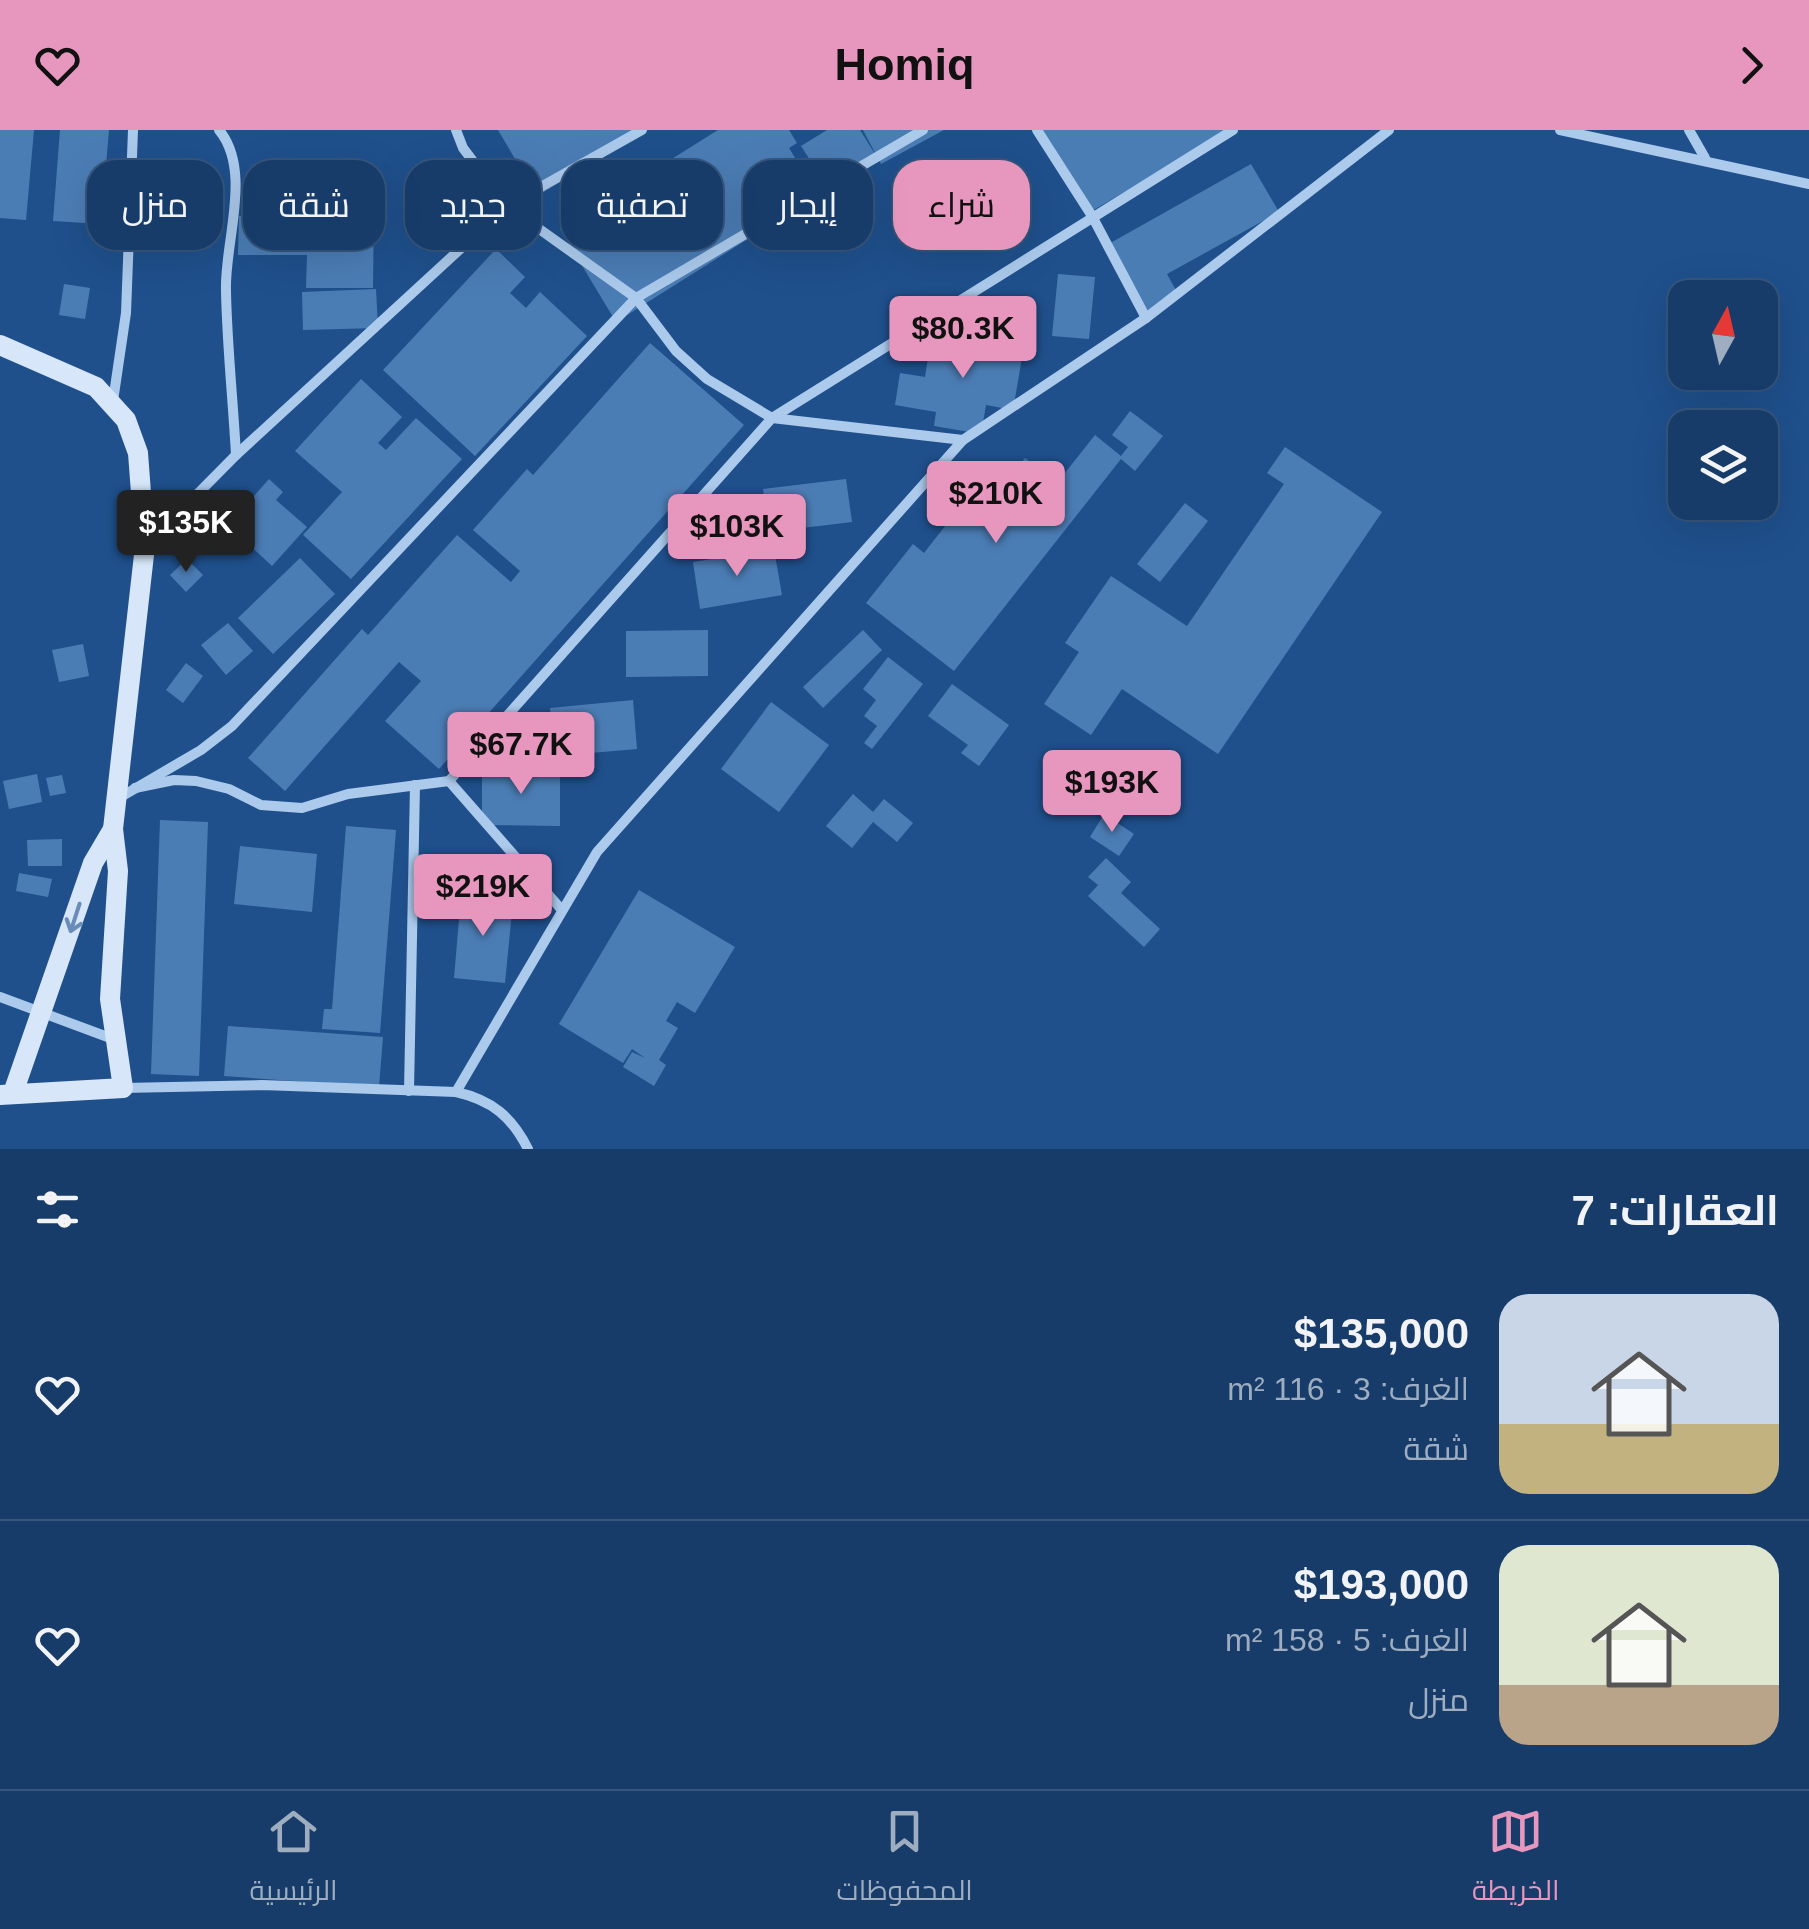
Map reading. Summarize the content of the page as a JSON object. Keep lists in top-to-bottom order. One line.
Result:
{"north":"top","page":{"header":"Homiq","chip":["شراء","إيجار","تصفية","جديد","شقة","منزل"],"price":["$80.3K","$210K","$135K","$103K","$67.7K","$193K","$219K"],"heading":"العقارات: 7","list":[{"name":"$135,000","note":"الغرف: 3 · 116 m² · شقة"},{"name":"$193,000","note":"الغرف: 5 · 158 m² · منزل"}],"tabs":["الخريطة","المحفوظات","الرئيسية"]}}
